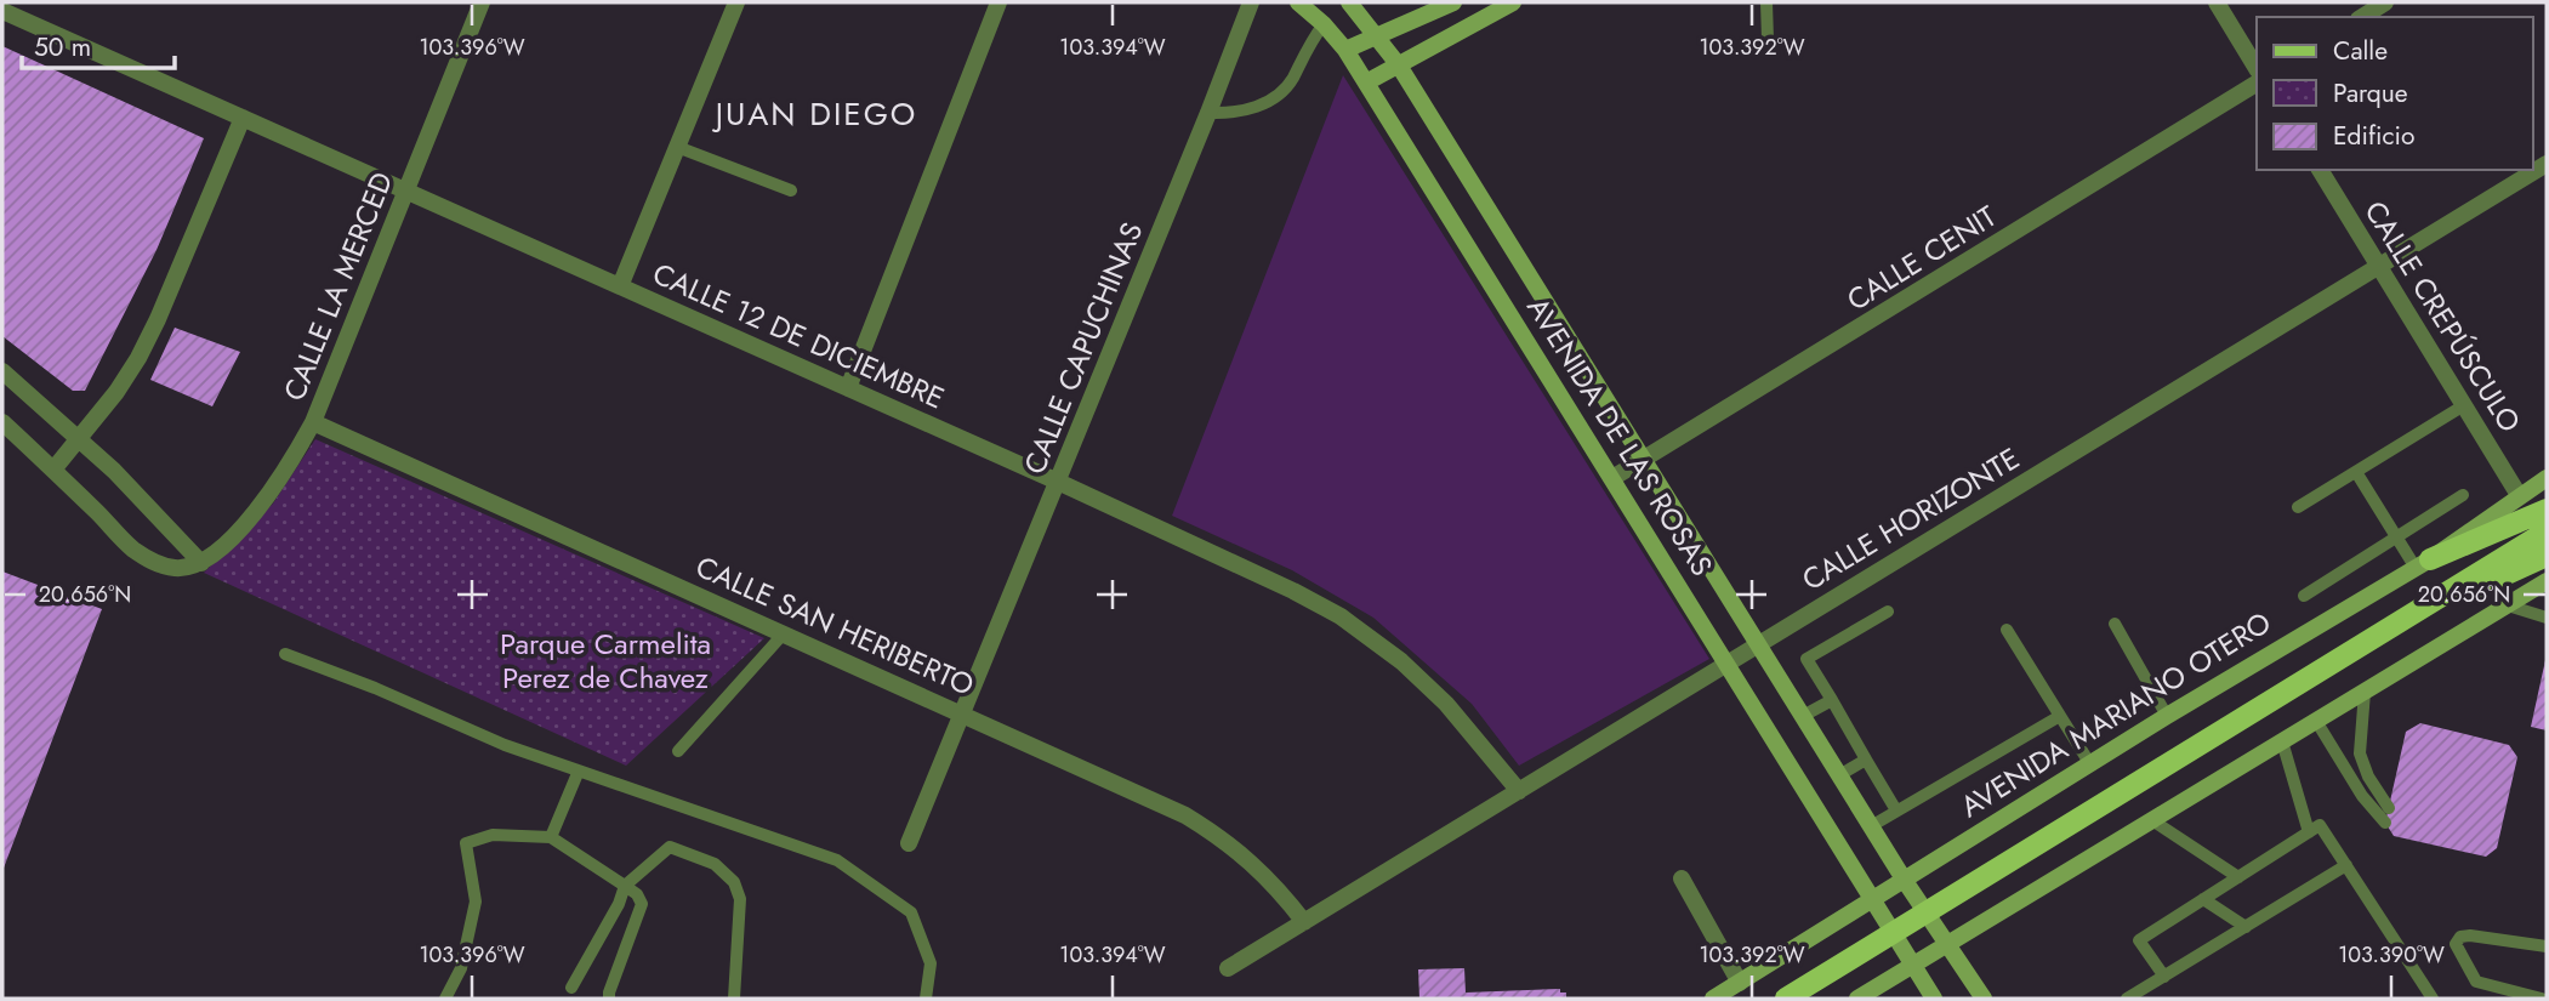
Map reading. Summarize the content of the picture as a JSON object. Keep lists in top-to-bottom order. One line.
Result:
{"streets":{"street":["CALLE CENIT","CALLE LA MERCED","CALLE CREPÚSCULO","CALLE 12 DE DICIEMBRE","CALLE CAPUCHINAS","AVENIDA DE LAS ROSAS","CALLE HORIZONTE","CALLE SAN HERIBERTO","AVENIDA MARIANO OTERO"]},"crossings":[["CALLE CENIT","AVENIDA DE LAS ROSAS"],["CALLE LA MERCED","CALLE 12 DE DICIEMBRE"],["CALLE LA MERCED","CALLE SAN HERIBERTO"],["CALLE CREPÚSCULO","CALLE HORIZONTE"],["CALLE CREPÚSCULO","AVENIDA MARIANO OTERO"],["CALLE 12 DE DICIEMBRE","CALLE CAPUCHINAS"],["CALLE 12 DE DICIEMBRE","CALLE HORIZONTE"],["CALLE CAPUCHINAS","CALLE SAN HERIBERTO"],["AVENIDA DE LAS ROSAS","CALLE HORIZONTE"],["AVENIDA DE LAS ROSAS","AVENIDA MARIANO OTERO"],["CALLE HORIZONTE","CALLE SAN HERIBERTO"]],"districts":["JUAN DIEGO"],"parks":["Parque Carmelita Perez de Chavez"],"legend":["Calle","Parque","Edificio"],"scale_bar":"50 m","coordinates":["103.396°W","103.394°W","103.392°W","20.656°N","103.390°W"]}
